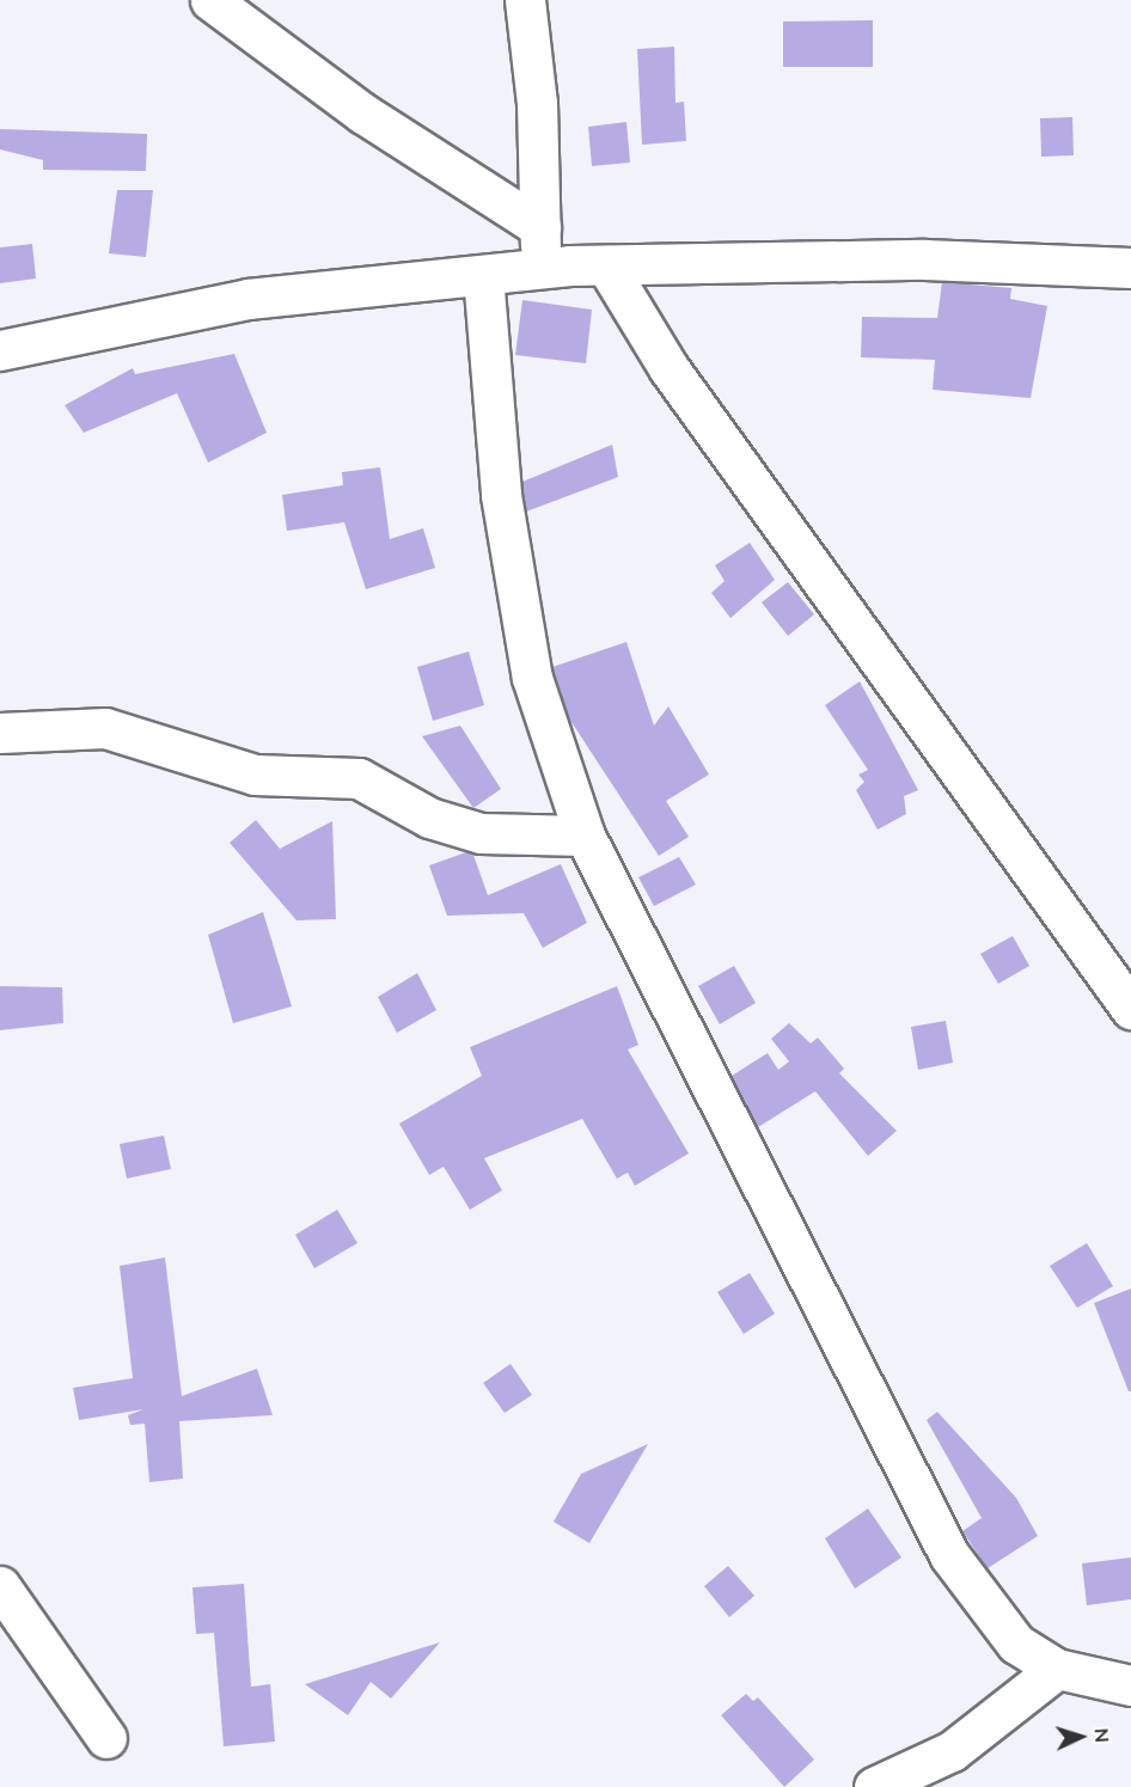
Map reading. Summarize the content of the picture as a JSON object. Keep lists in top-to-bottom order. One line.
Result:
{"north":"right"}
